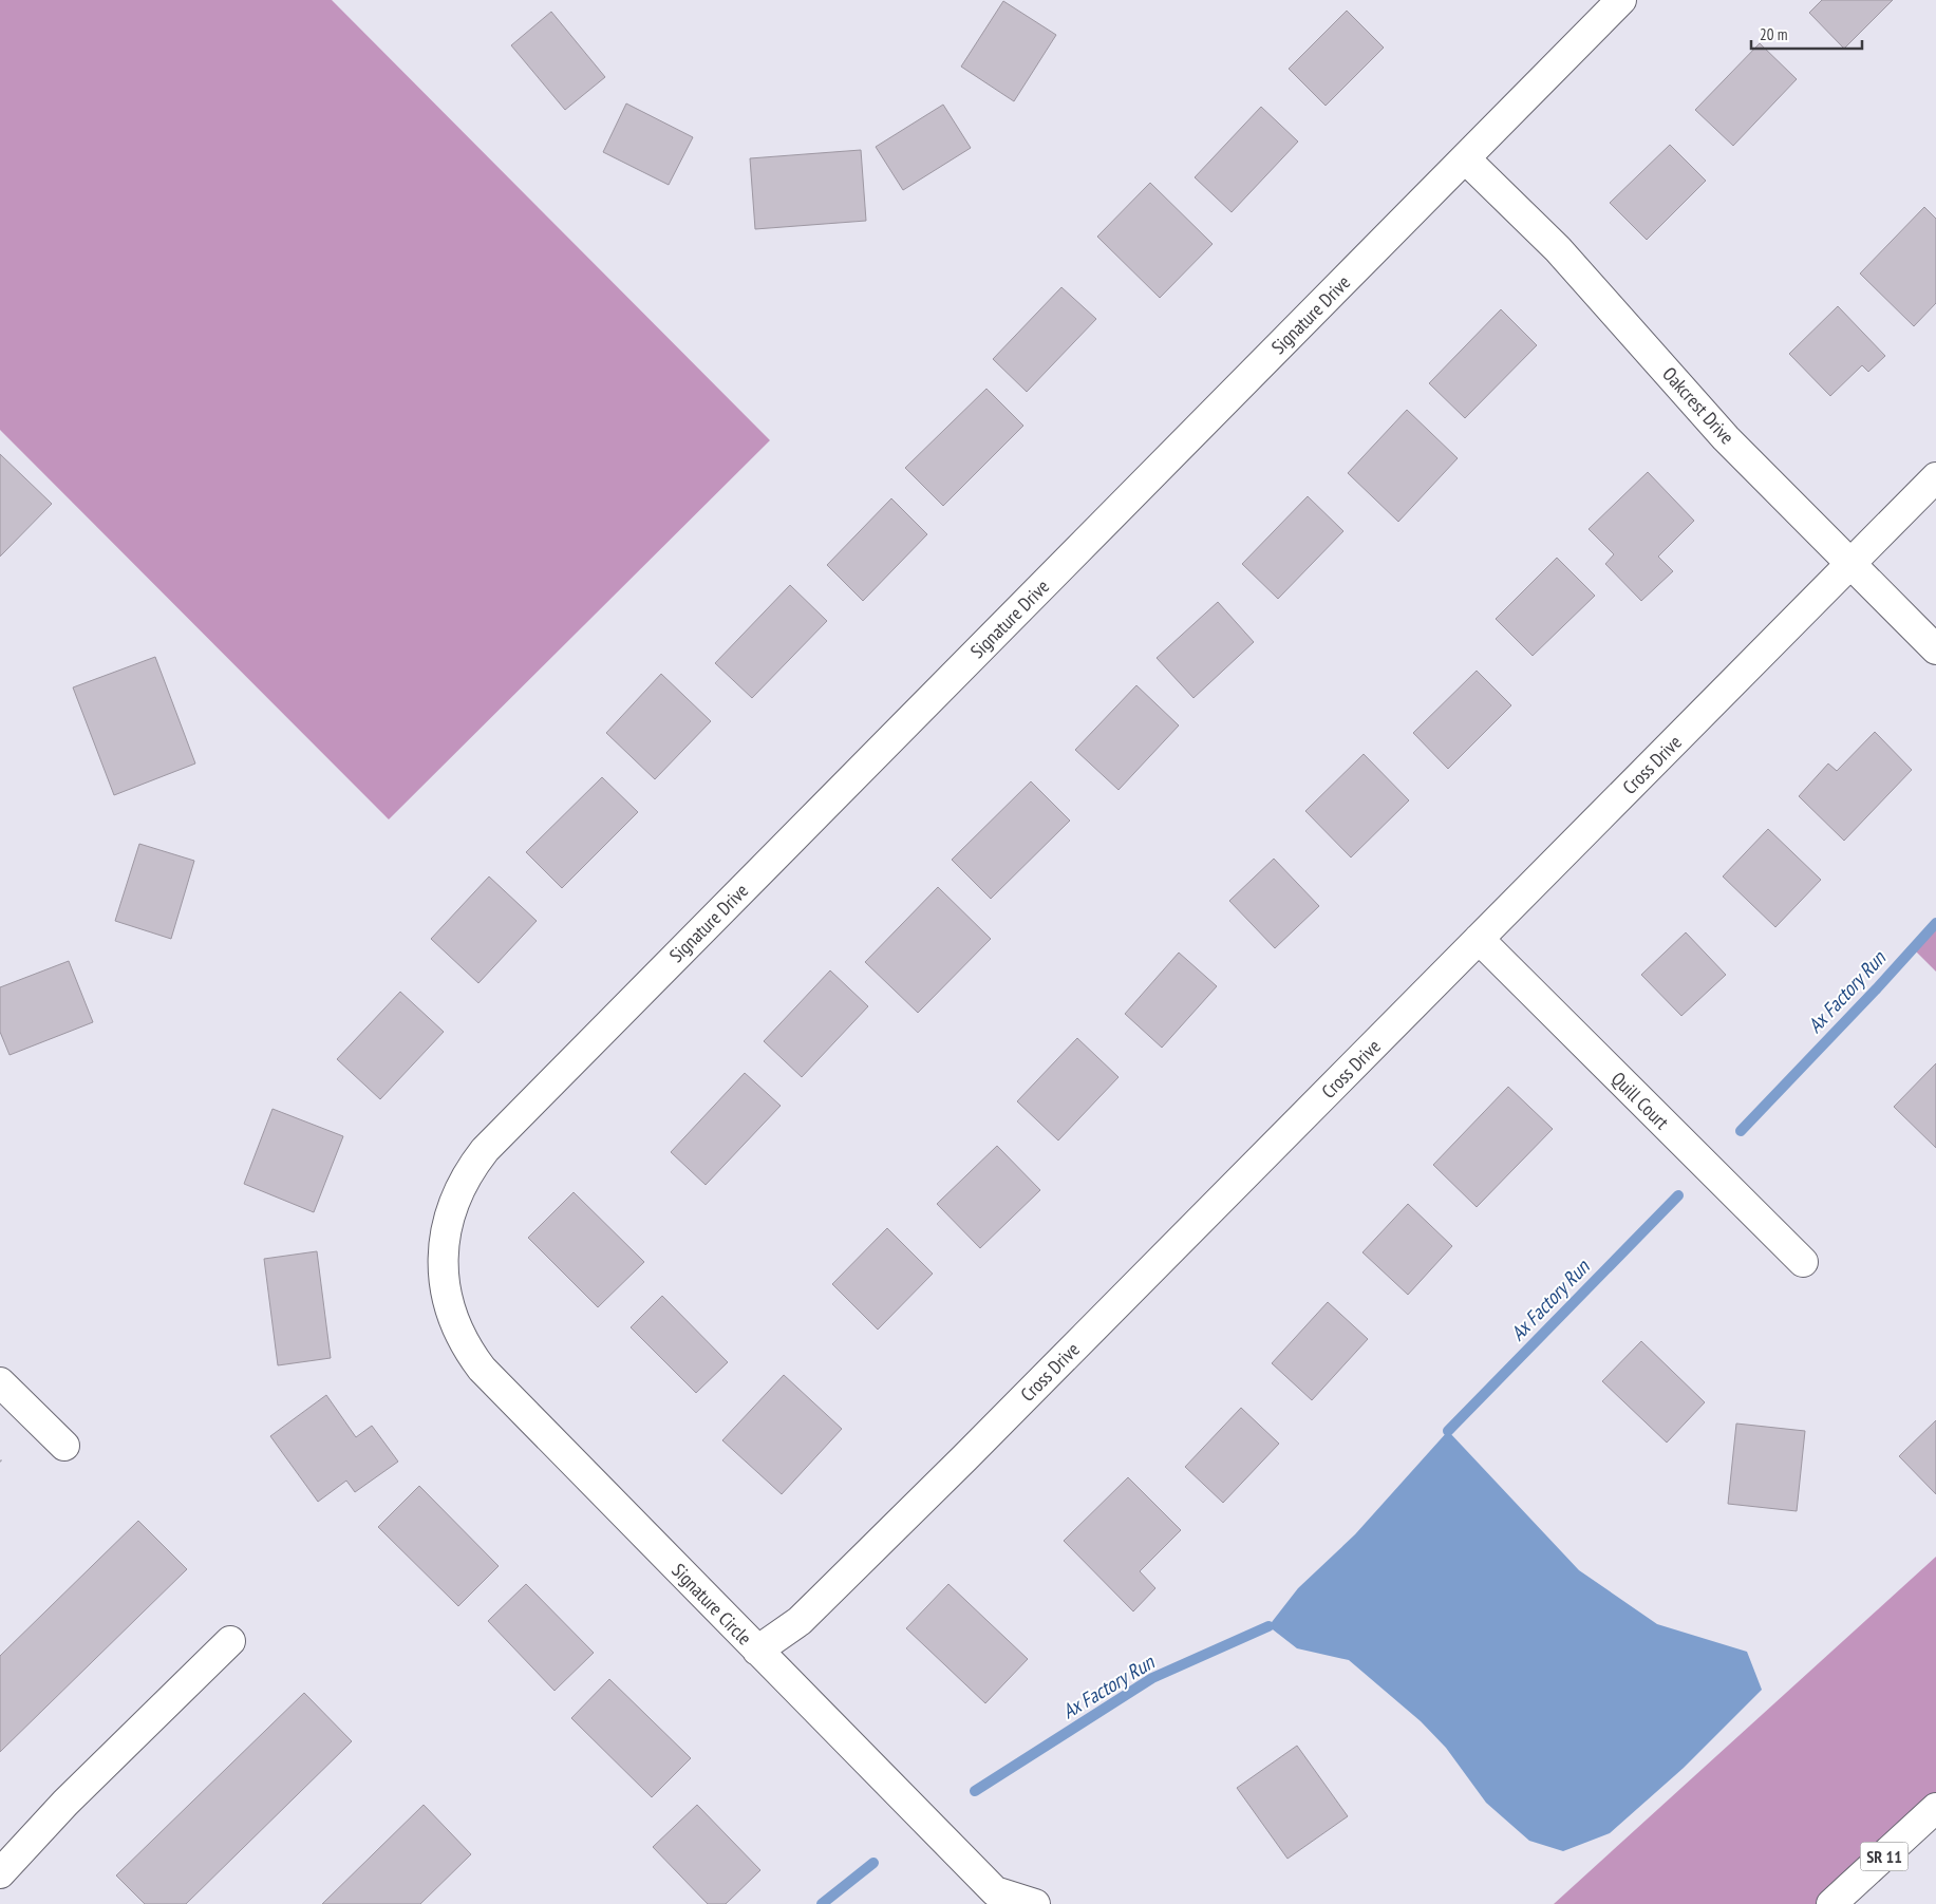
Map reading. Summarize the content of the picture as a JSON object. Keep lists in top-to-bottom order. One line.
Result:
{"streets":{"main road":["Signature Drive","Oakcrest Drive","Cross Drive","Quill Court","Signature Circle","SR 11"]},"crossings":[["Signature Drive","Oakcrest Drive"],["Signature Drive","Signature Circle"],["Oakcrest Drive","Cross Drive"],["Cross Drive","Quill Court"],["Cross Drive","Signature Circle"]],"water":["Ax Factory Run"],"scale_bar":"20 m"}
